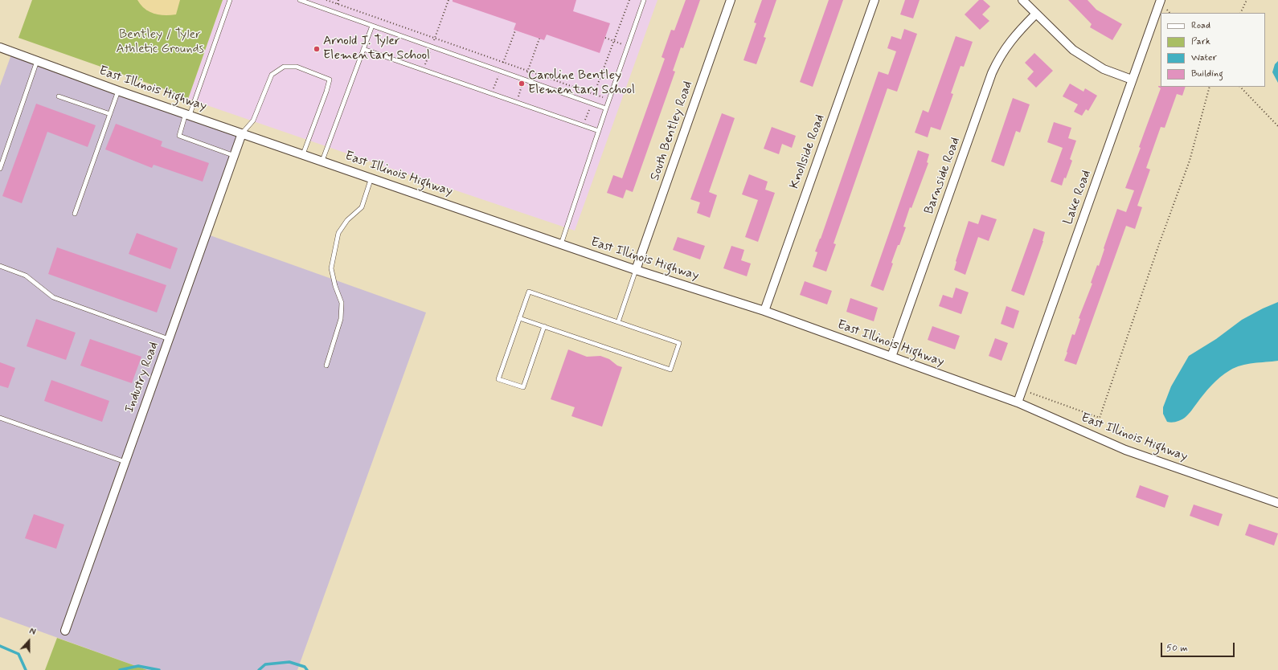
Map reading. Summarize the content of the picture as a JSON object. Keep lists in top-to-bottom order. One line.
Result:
{"streets":{"street":["East Illinois Highway","South Bentley Road","Knollside Road","Barnside Road","Lake Road","Industry Road"]},"crossings":[["East Illinois Highway","South Bentley Road"],["East Illinois Highway","Knollside Road"],["East Illinois Highway","Barnside Road"],["East Illinois Highway","Lake Road"],["East Illinois Highway","Industry Road"]],"parks":["Bentley / Tyler Athletic Grounds"],"places":["Arnold J. Tyler Elementary School","Caroline Bentley Elementary School"],"legend":["Road","Park","Water","Building"],"scale_bar":"50 m","north":"top"}
